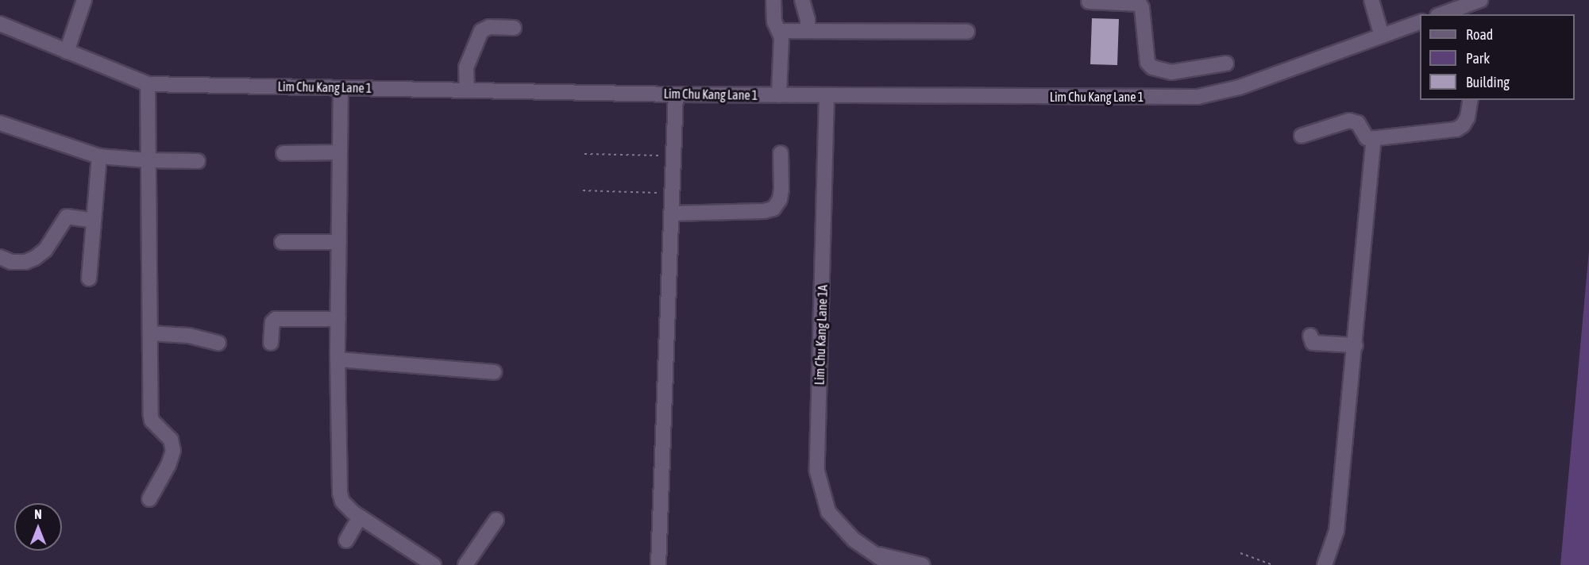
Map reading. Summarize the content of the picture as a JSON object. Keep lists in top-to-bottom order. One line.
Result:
{"streets":{"street":["Lim Chu Kang Lane 1","Lim Chu Kang Lane 1A"]},"crossings":[["Lim Chu Kang Lane 1","Lim Chu Kang Lane 1A"]],"legend":["Road","Park","Building"],"north":"top"}
